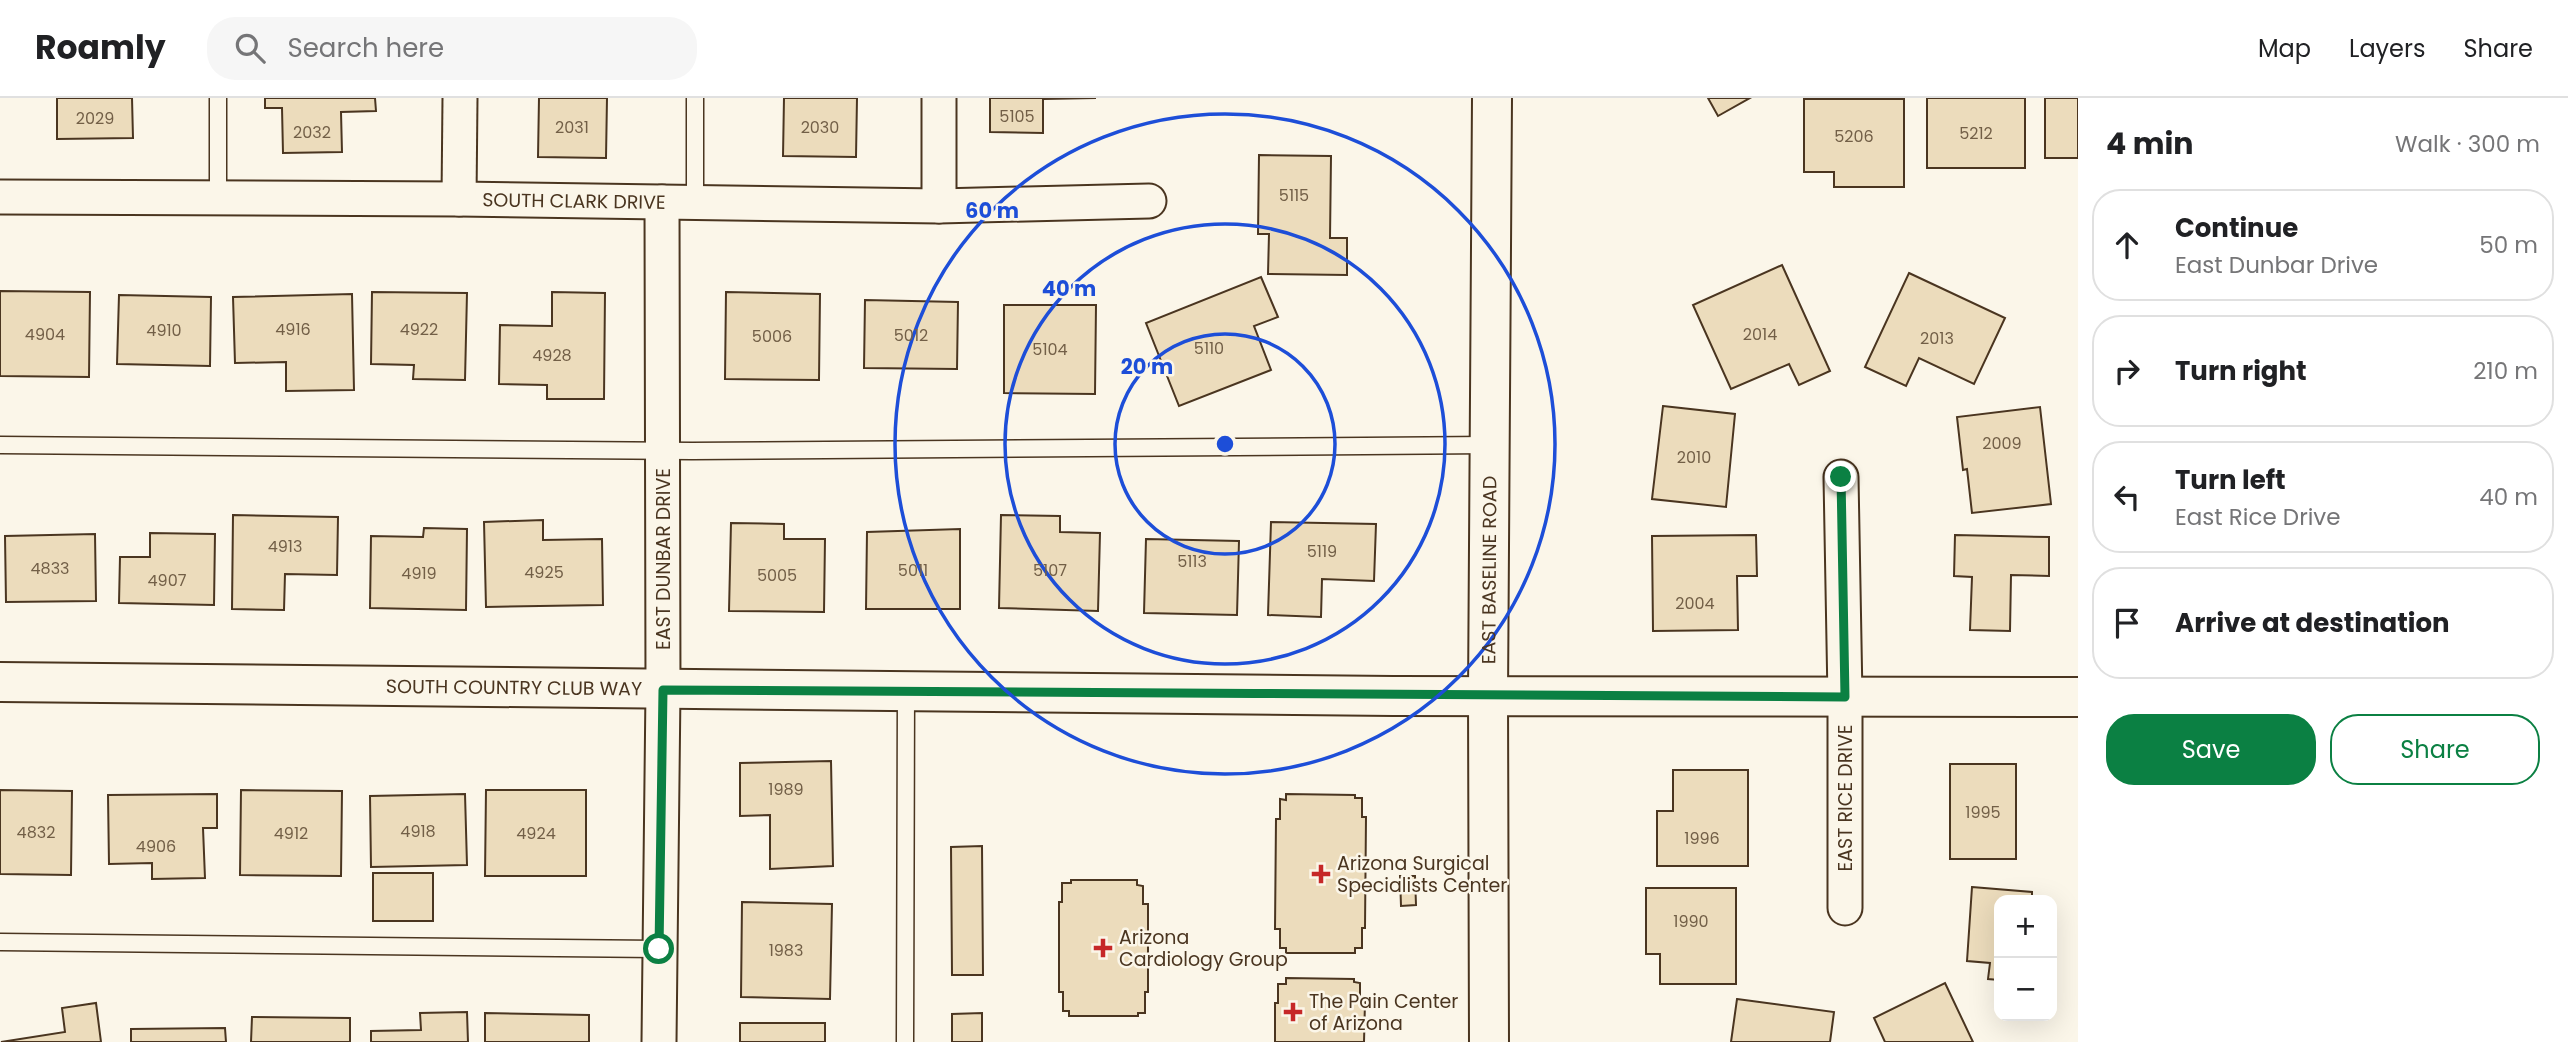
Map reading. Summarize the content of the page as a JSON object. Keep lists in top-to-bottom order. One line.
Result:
{"streets":{"street":["SOUTH CLARK DRIVE","EAST DUNBAR DRIVE","EAST BASELINE ROAD","SOUTH COUNTRY CLUB WAY","EAST RICE DRIVE"]},"crossings":[["SOUTH CLARK DRIVE","EAST DUNBAR DRIVE"],["EAST DUNBAR DRIVE","SOUTH COUNTRY CLUB WAY"],["EAST BASELINE ROAD","SOUTH COUNTRY CLUB WAY"],["SOUTH COUNTRY CLUB WAY","EAST RICE DRIVE"]],"places":{"health":["Arizona Surgical Specialists Center","Arizona Cardiology Group","The Pain Center of Arizona"]},"house_numbers":["5105","2029","2031","2030","2032","5212","5206","5115","4916","4922","4910","4904","2014","5012","5006","2013","5110","5104","4928","2009","2010","4913","5119","5113","4833","5011","5107","4925","4919","5005","4907","2004","1989","1995","4918","4832","4912","4924","1996","4906","1990","1983"],"page":{"header":"Roamly","search":"Search here","nav":["Map","Layers","Share"],"heading":["4 min","Walk · 300 m"],"list":[["Continue","East Dunbar Drive","50 m"],["Turn right","210 m"],["Turn left","East Rice Drive","40 m"],"Arrive at destination"],"buttons":["Save","Share"],"map_buttons":["+","−"]},"rings":["60 m","40 m","20 m"]}
